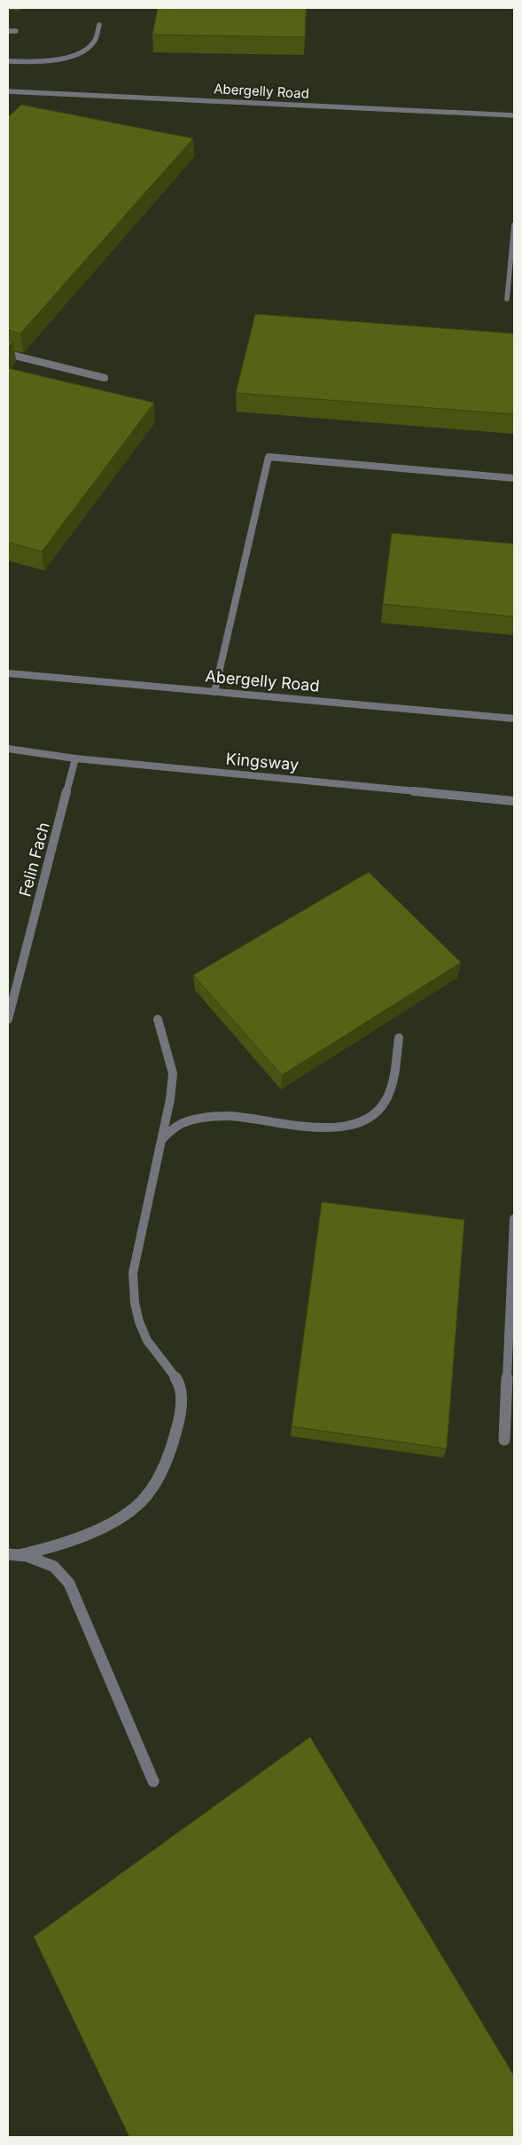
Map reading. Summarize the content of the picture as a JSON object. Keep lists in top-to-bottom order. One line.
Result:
{"streets":{"street":["Abergelly Road","Kingsway","Felin Fach"]},"crossings":[["Kingsway","Felin Fach"]]}
